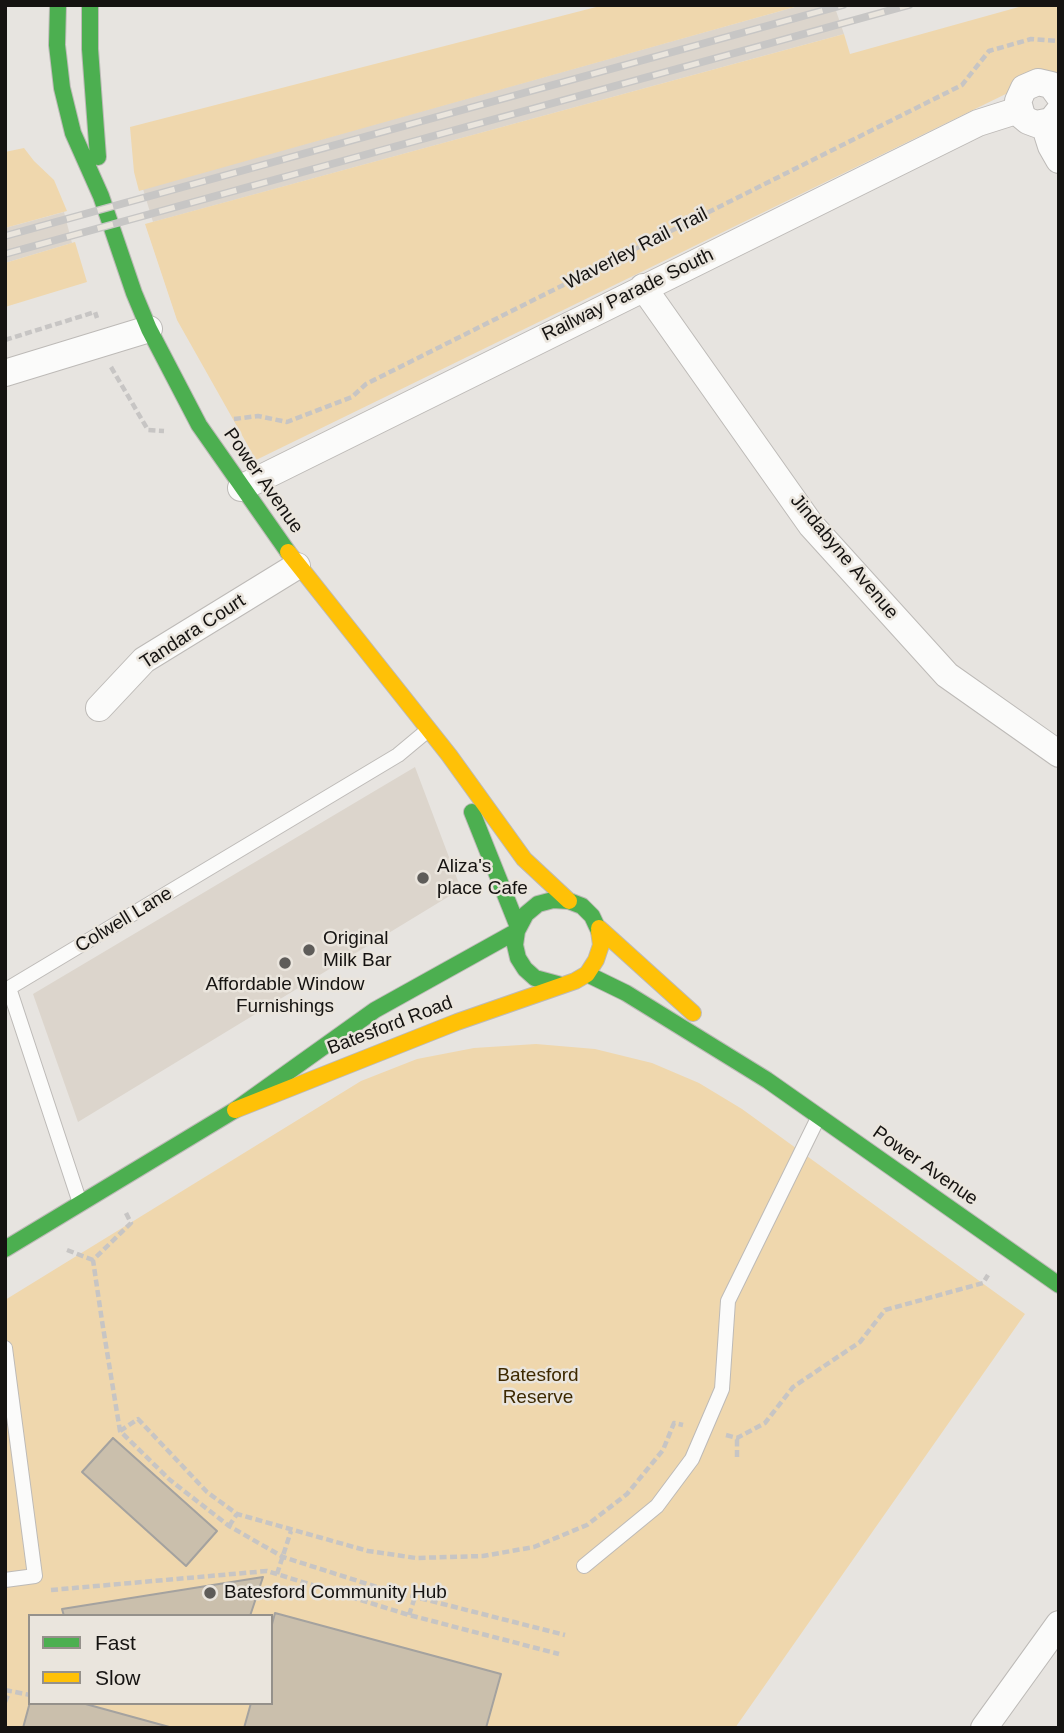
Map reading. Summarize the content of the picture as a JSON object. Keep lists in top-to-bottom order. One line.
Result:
{"streets":{"street":["Railway Parade South","Power Avenue","Jindabyne Avenue","Tandara Court","Batesford Road"],"lane":["Colwell Lane"],"path":["Waverley Rail Trail"]},"crossings":[["Waverley Rail Trail","Power Avenue"],["Railway Parade South","Power Avenue"],["Railway Parade South","Jindabyne Avenue"],["Power Avenue","Tandara Court"],["Power Avenue","Colwell Lane"],["Power Avenue","Batesford Road"],["Colwell Lane","Batesford Road"]],"parks":["Batesford Reserve"],"places":["Aliza's place Cafe","Original Milk Bar","Affordable Window Furnishings","Batesford Community Hub"],"legend":["Fast","Slow"]}
